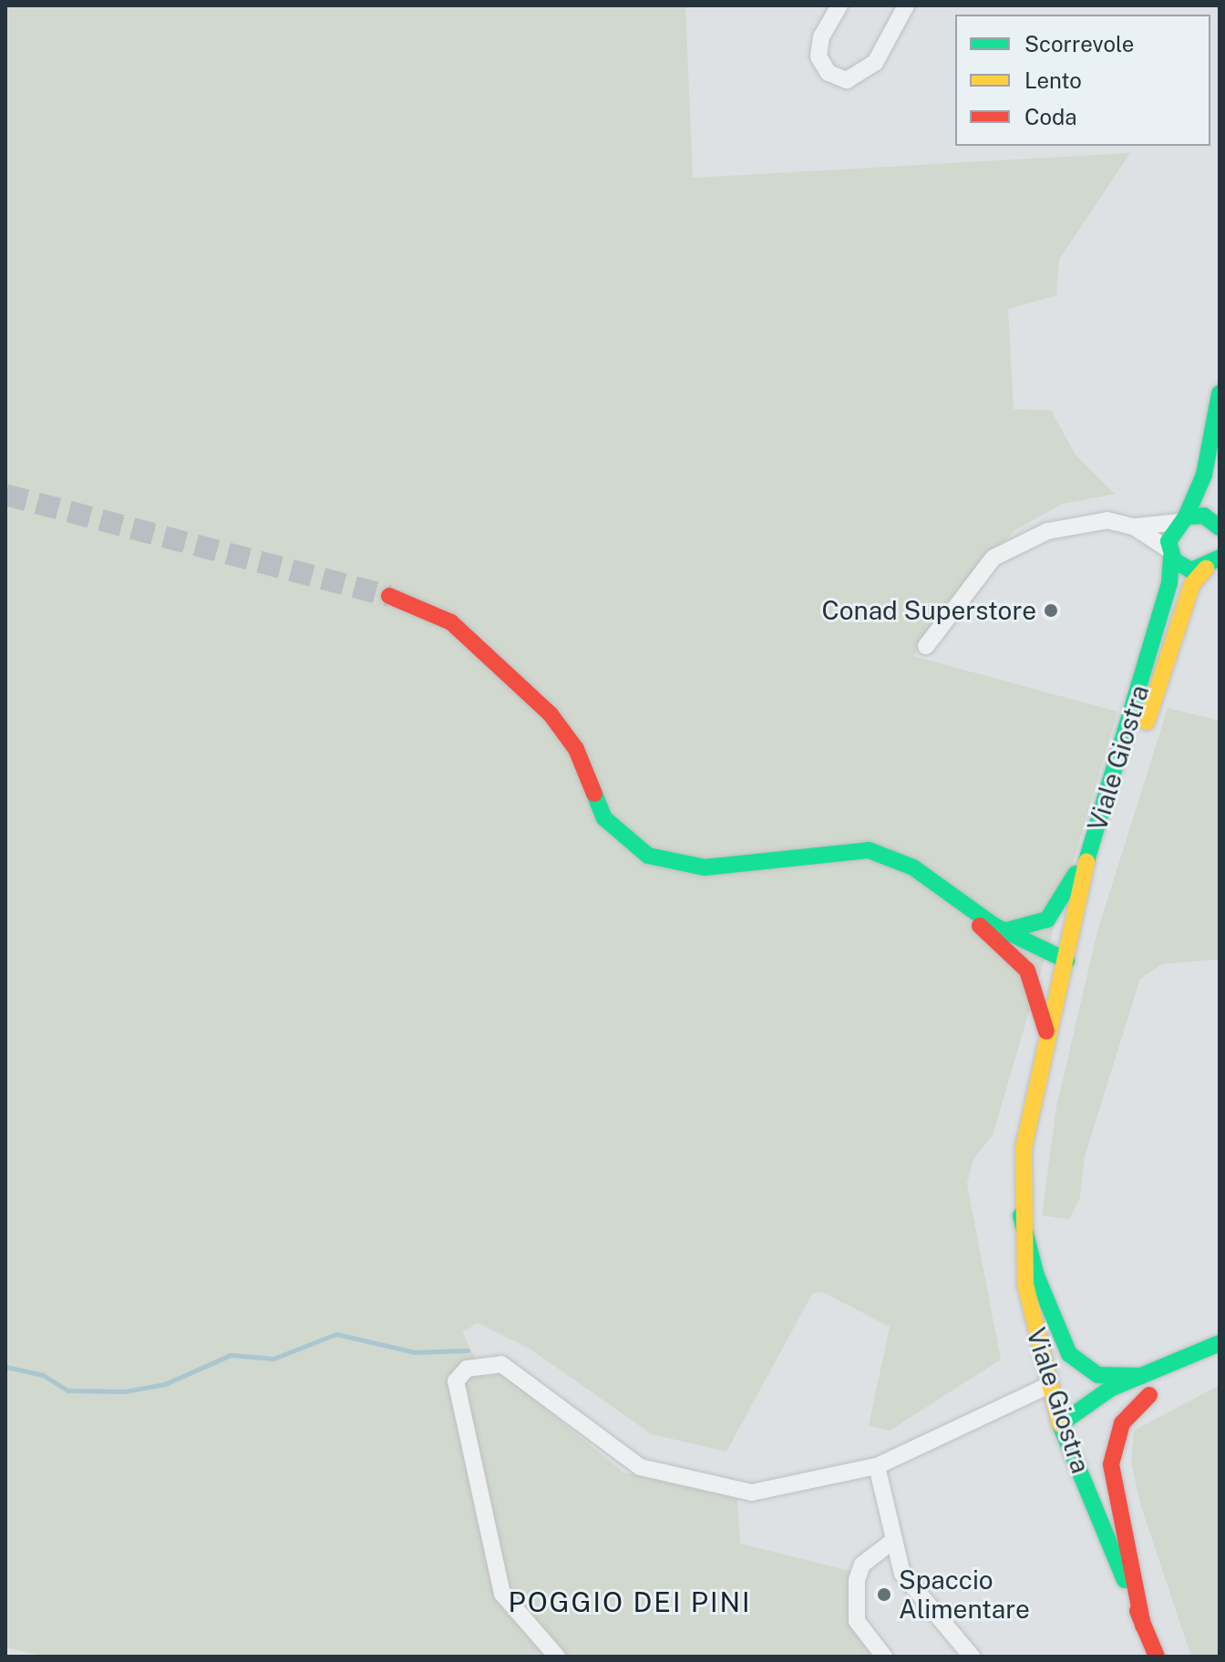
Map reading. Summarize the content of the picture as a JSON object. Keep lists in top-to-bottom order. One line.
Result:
{"streets":{"main road":["Viale Giostra"]},"districts":["POGGIO DEI PINI"],"places":["Conad Superstore","Spaccio Alimentare"],"legend":["Scorrevole","Lento","Coda"]}
